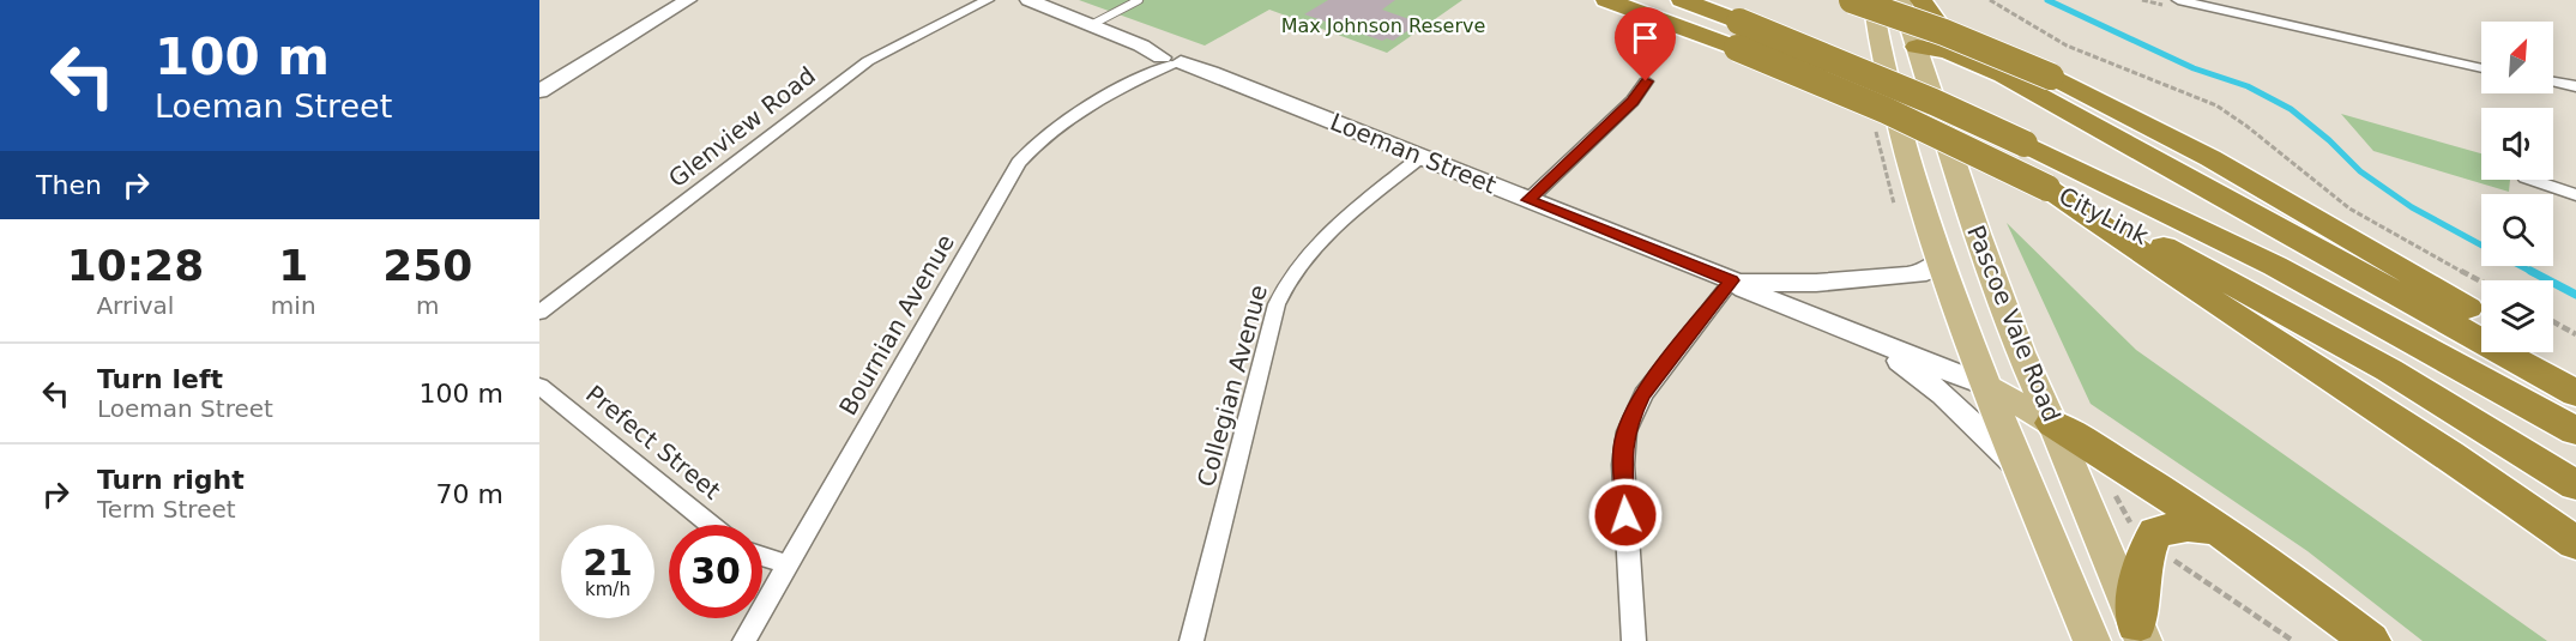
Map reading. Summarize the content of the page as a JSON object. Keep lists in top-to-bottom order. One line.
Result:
{"streets":{"highway":["CityLink"],"main road":["Pascoe Vale Road"],"street":["Glenview Road","Loeman Street","Bournian Avenue","Collegian Avenue","Prefect Street"]},"crossings":[["Loeman Street","Pascoe Vale Road"],["Loeman Street","Bournian Avenue"],["Loeman Street","Collegian Avenue"]],"parks":["Max Johnson Reserve"],"north":"top right","page":{"turn":["100 m","Loeman Street"],"then":"Then","eta":["10:28","Arrival","1","min","250","m"],"list":[{"name":"Turn left","note":"Loeman Street","value":"100 m"},{"name":"Turn right","note":"Term Street","value":"70 m"}],"speed":"21 km/h","limit":"30"}}
